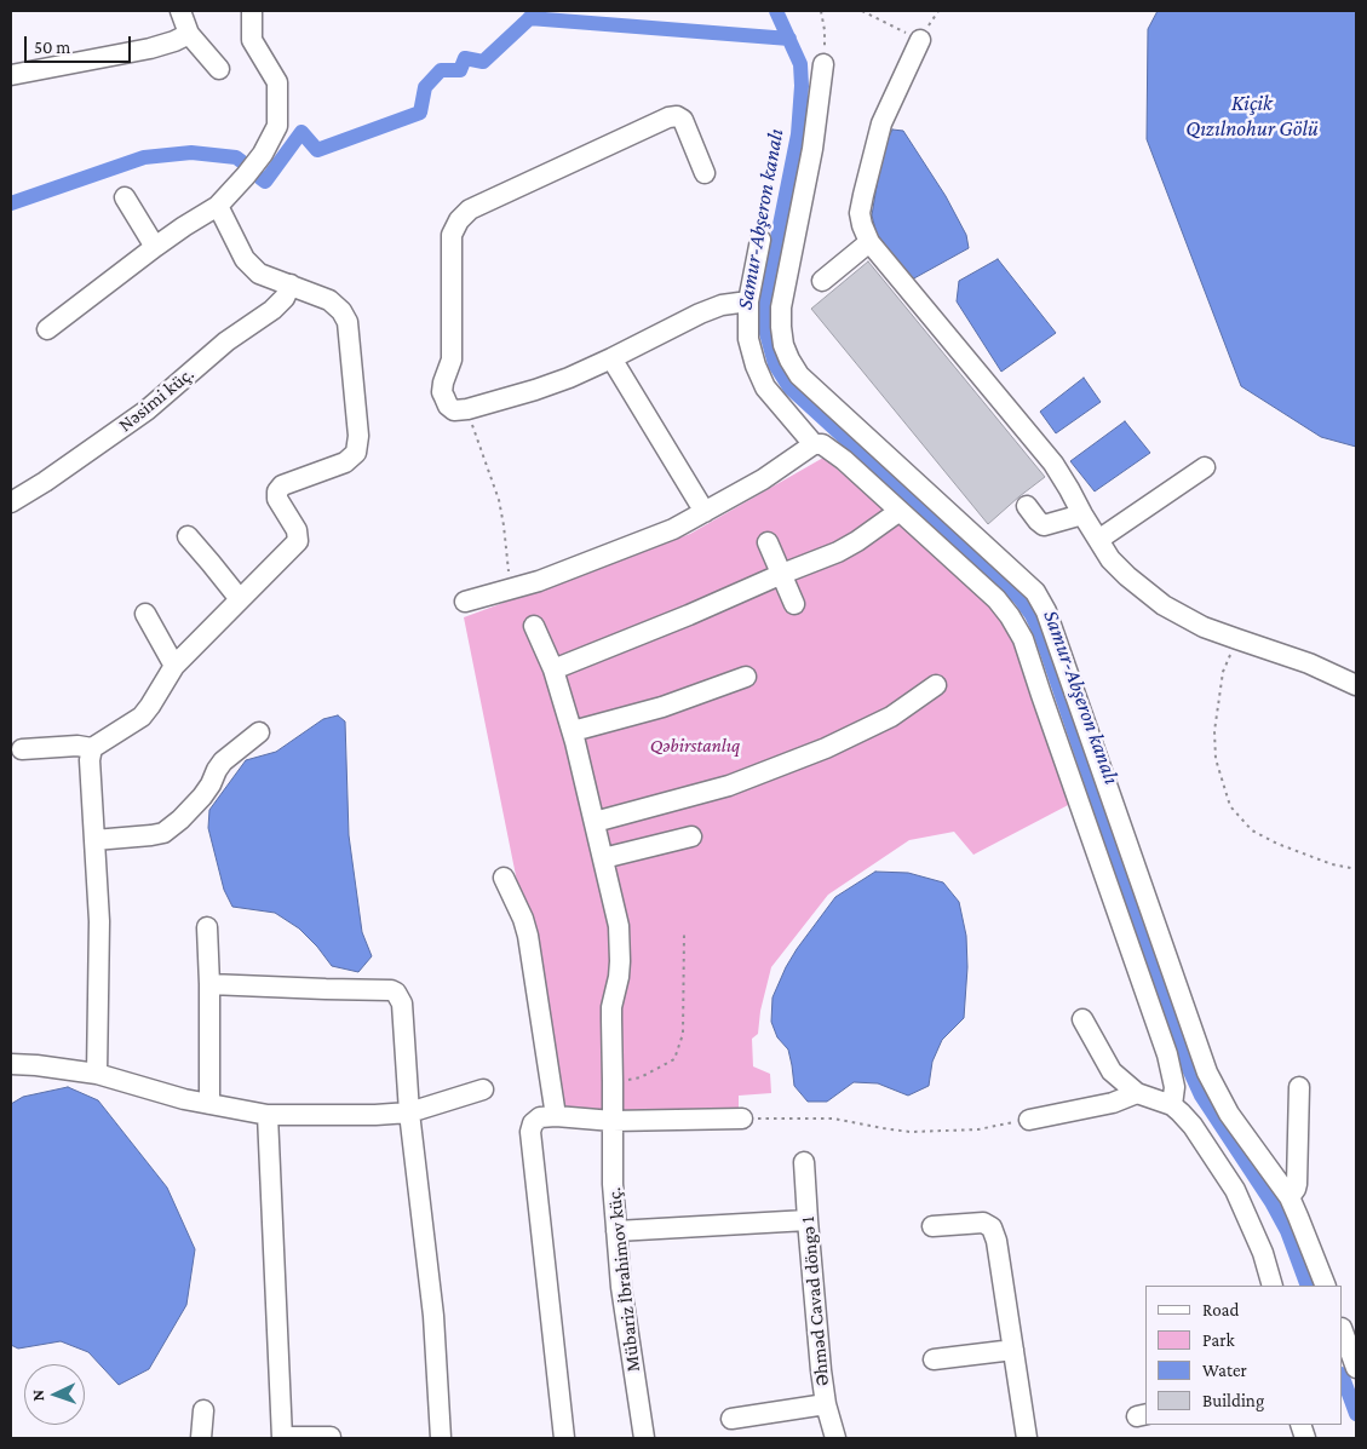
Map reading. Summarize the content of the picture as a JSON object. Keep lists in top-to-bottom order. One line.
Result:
{"streets":{"street":["Nəsimi küç.","Mübariz İbrahimov küç.","Əhməd Cavad döngə 1"]},"water":["Kiçik Qızılnohur Gölü","Samur-Abşeron kanalı"],"parks":["Qəbirstanlıq"],"legend":["Road","Park","Water","Building"],"scale_bar":"50 m","north":"left"}
